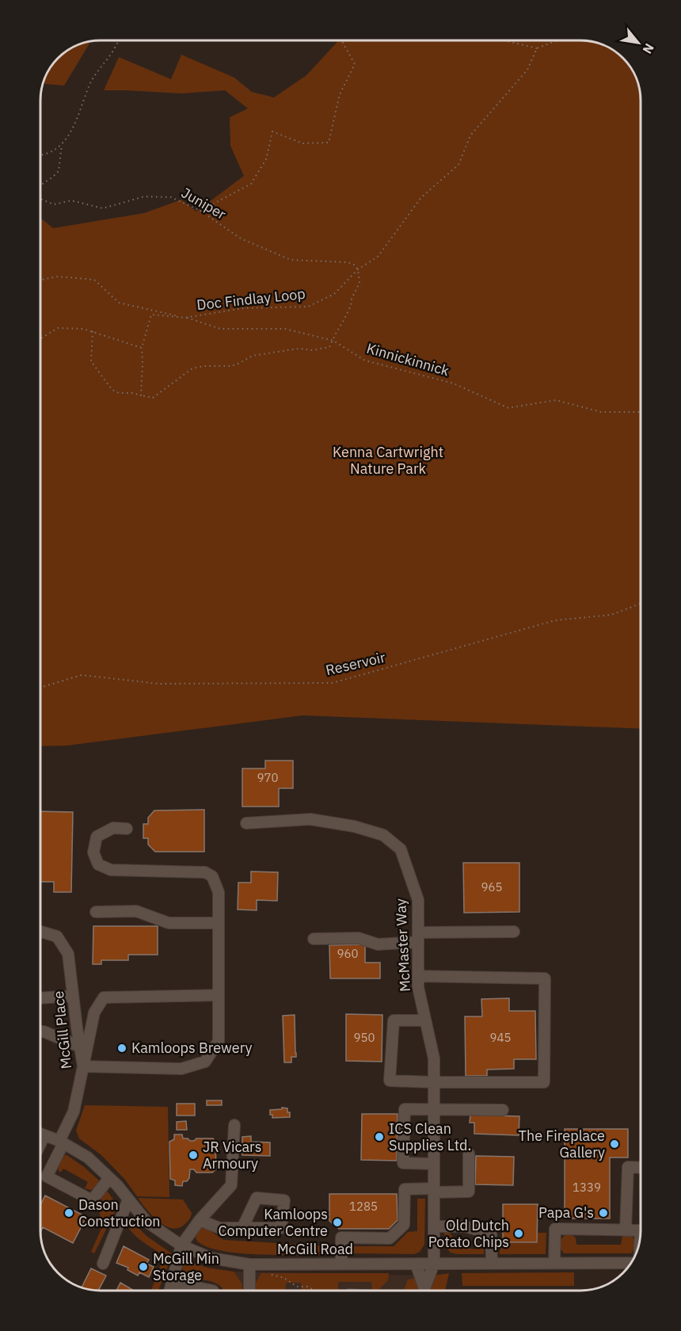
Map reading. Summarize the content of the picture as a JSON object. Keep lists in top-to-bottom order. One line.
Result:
{"streets":{"street":["McMaster Way","McGill Place","McGill Road"],"path":["Juniper","Doc Findlay Loop","Kinnickinnick","Reservoir"]},"crossings":[["Juniper","Doc Findlay Loop"],["Doc Findlay Loop","Kinnickinnick"],["McMaster Way","McGill Road"],["McGill Place","McGill Road"]],"parks":["Kenna Cartwright Nature Park"],"places":["Kamloops Brewery","ICS Clean Supplies Ltd.","The Fireplace Gallery","JR Vicars Armoury","Dason Construction","Papa G's","Kamloops Computer Centre","Old Dutch Potato Chips","McGill Min Storage"],"house_numbers":["970","965","960","950","945","1339","1285"],"north":"bottom right"}
